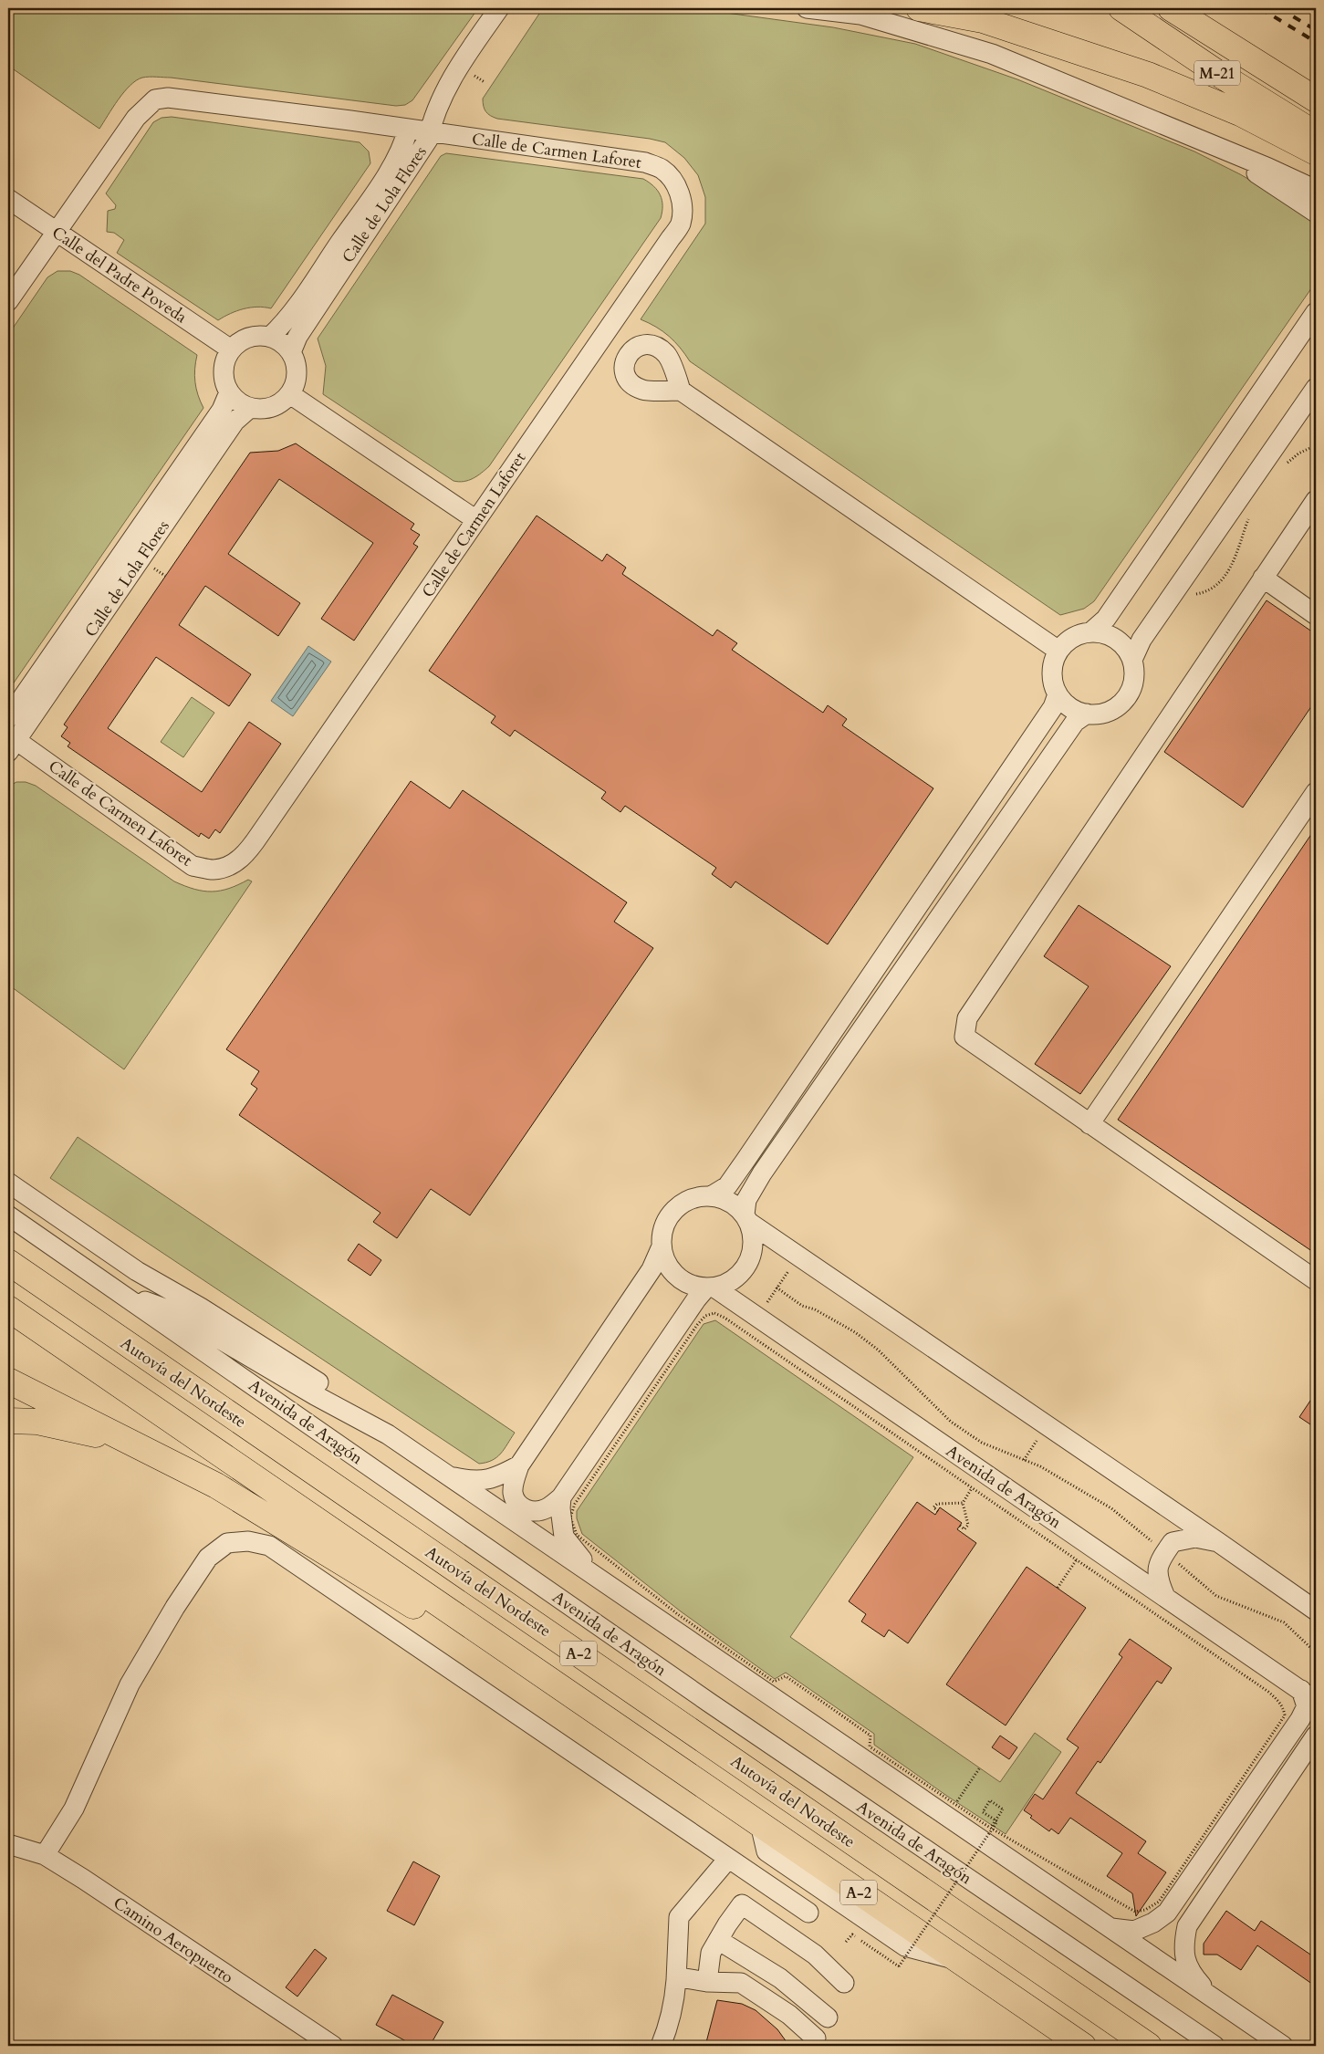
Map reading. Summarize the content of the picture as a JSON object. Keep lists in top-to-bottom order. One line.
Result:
{"streets":{"highway":["M-21","Autovía del Nordeste","A-2"],"street":["Calle de Carmen Laforet","Calle de Lola Flores","Calle del Padre Poveda","Avenida de Aragón","Camino Aeropuerto"]},"crossings":[["Calle de Carmen Laforet","Calle de Lola Flores"],["Calle de Carmen Laforet","Calle del Padre Poveda"],["Calle de Lola Flores","Calle del Padre Poveda"]]}
